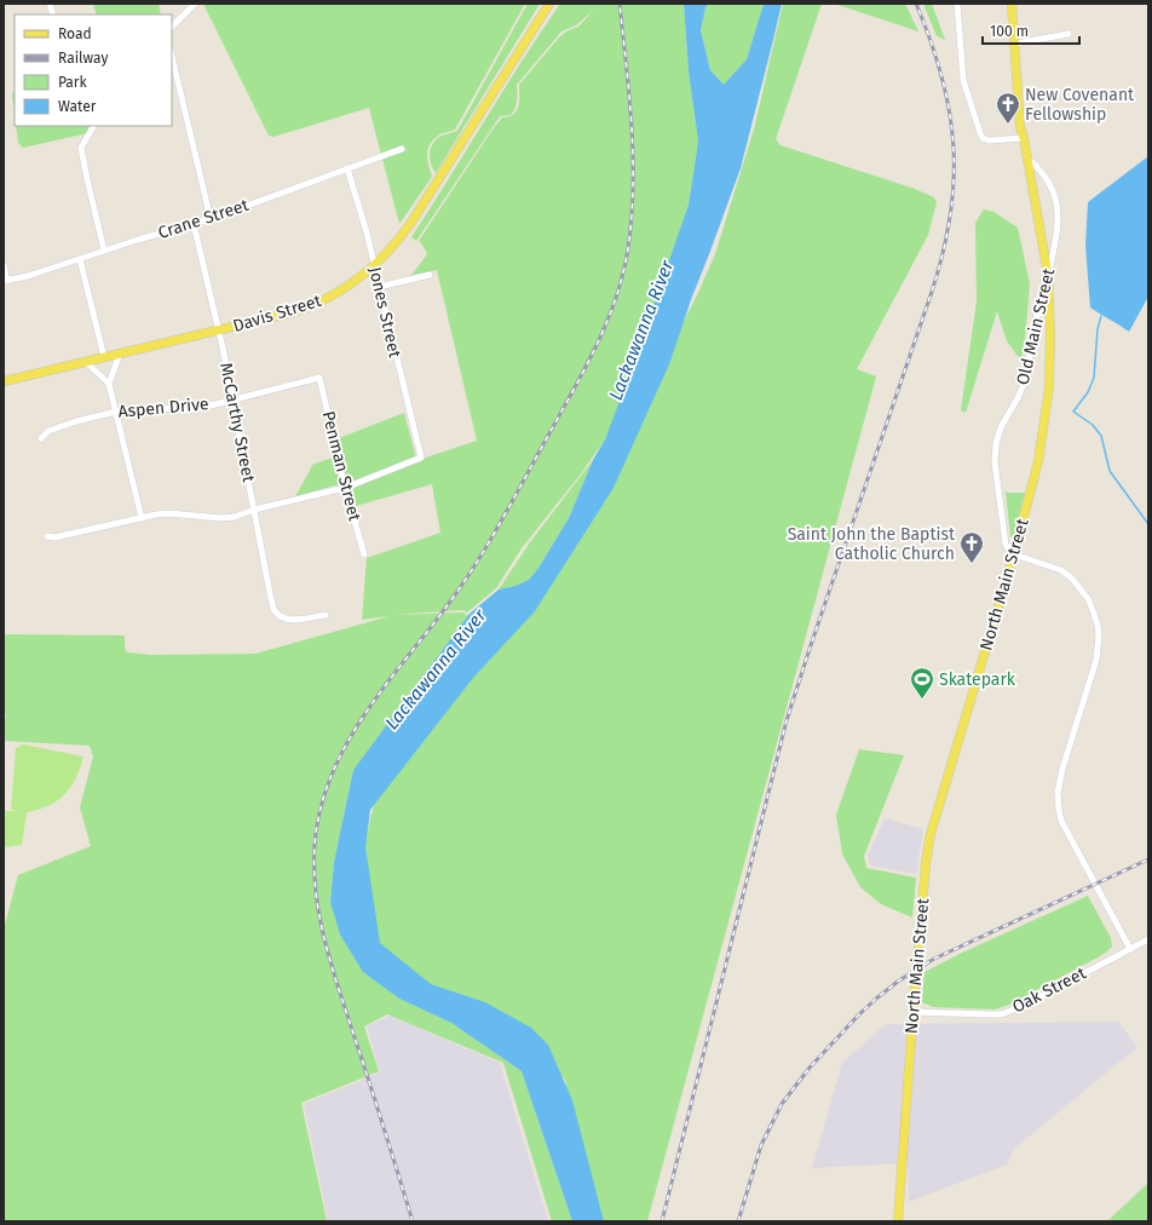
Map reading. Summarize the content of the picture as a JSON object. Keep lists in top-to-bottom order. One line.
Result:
{"streets":{"main road":["Davis Street","North Main Street"],"street":["Crane Street","Jones Street","Old Main Street","Aspen Drive","McCarthy Street","Penman Street","Oak Street"]},"crossings":[["Crane Street","Jones Street"],["Crane Street","McCarthy Street"],["Jones Street","Davis Street"],["Jones Street","Penman Street"],["Davis Street","McCarthy Street"],["Old Main Street","North Main Street"],["Aspen Drive","McCarthy Street"],["Aspen Drive","Penman Street"],["North Main Street","Oak Street"]],"water":["Lackawanna River"],"places":{"church":["New Covenant Fellowship","Saint John the Baptist Catholic Church"],"sports":["Skatepark"]},"legend":["Road","Railway","Park","Water"],"scale_bar":"100 m"}
